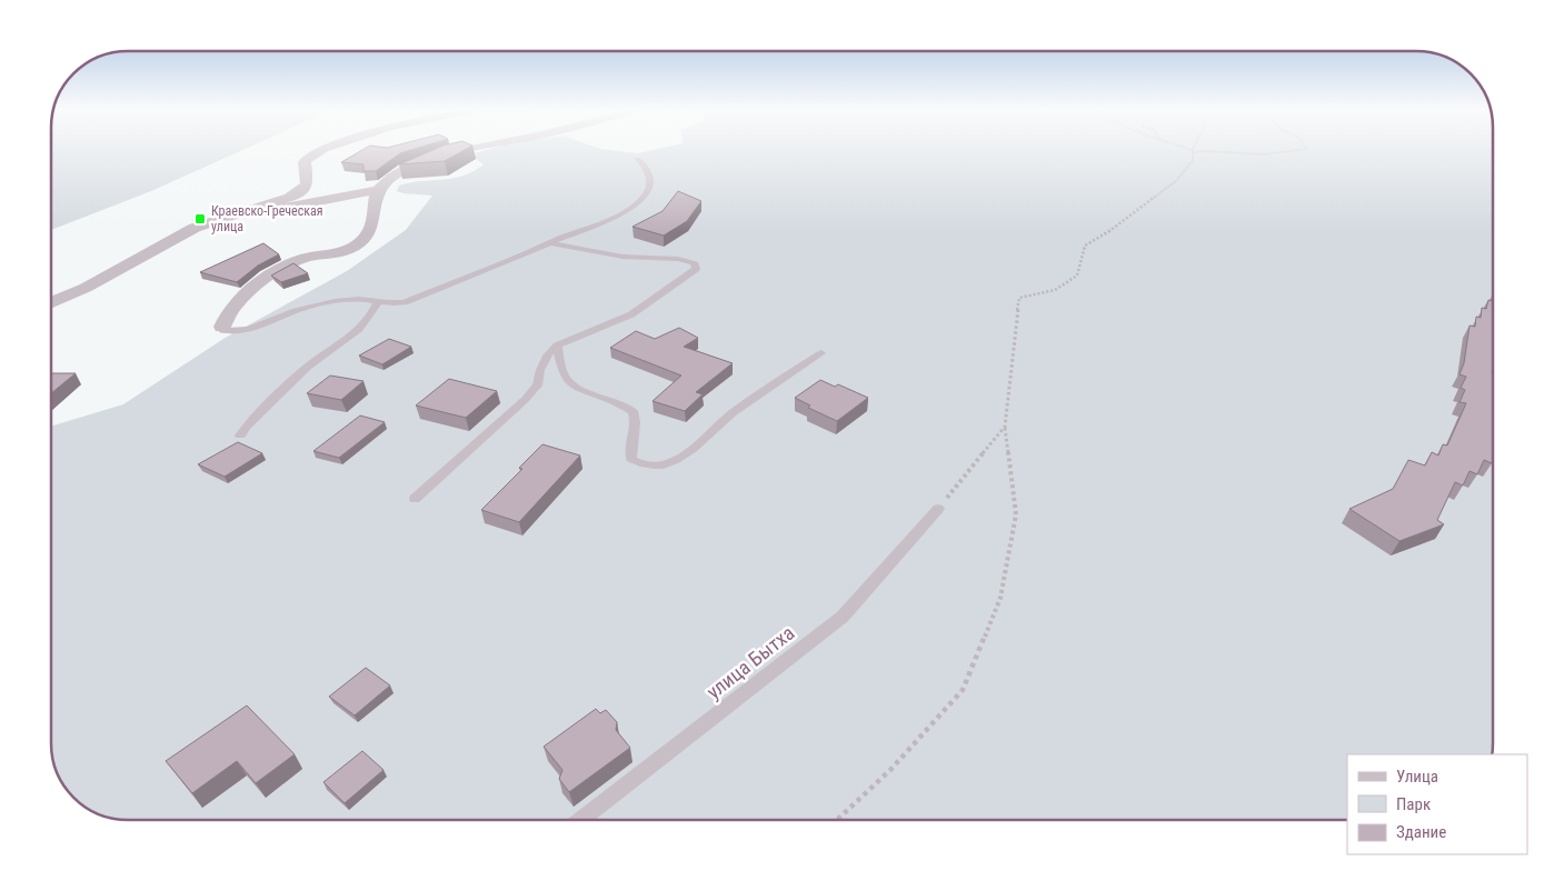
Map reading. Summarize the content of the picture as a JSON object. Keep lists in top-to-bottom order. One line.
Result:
{"streets":{"lane":["улица Бытха"]},"places":{"transit":["Краевско-Греческая улица"]},"legend":["Улица","Парк","Здание"]}
